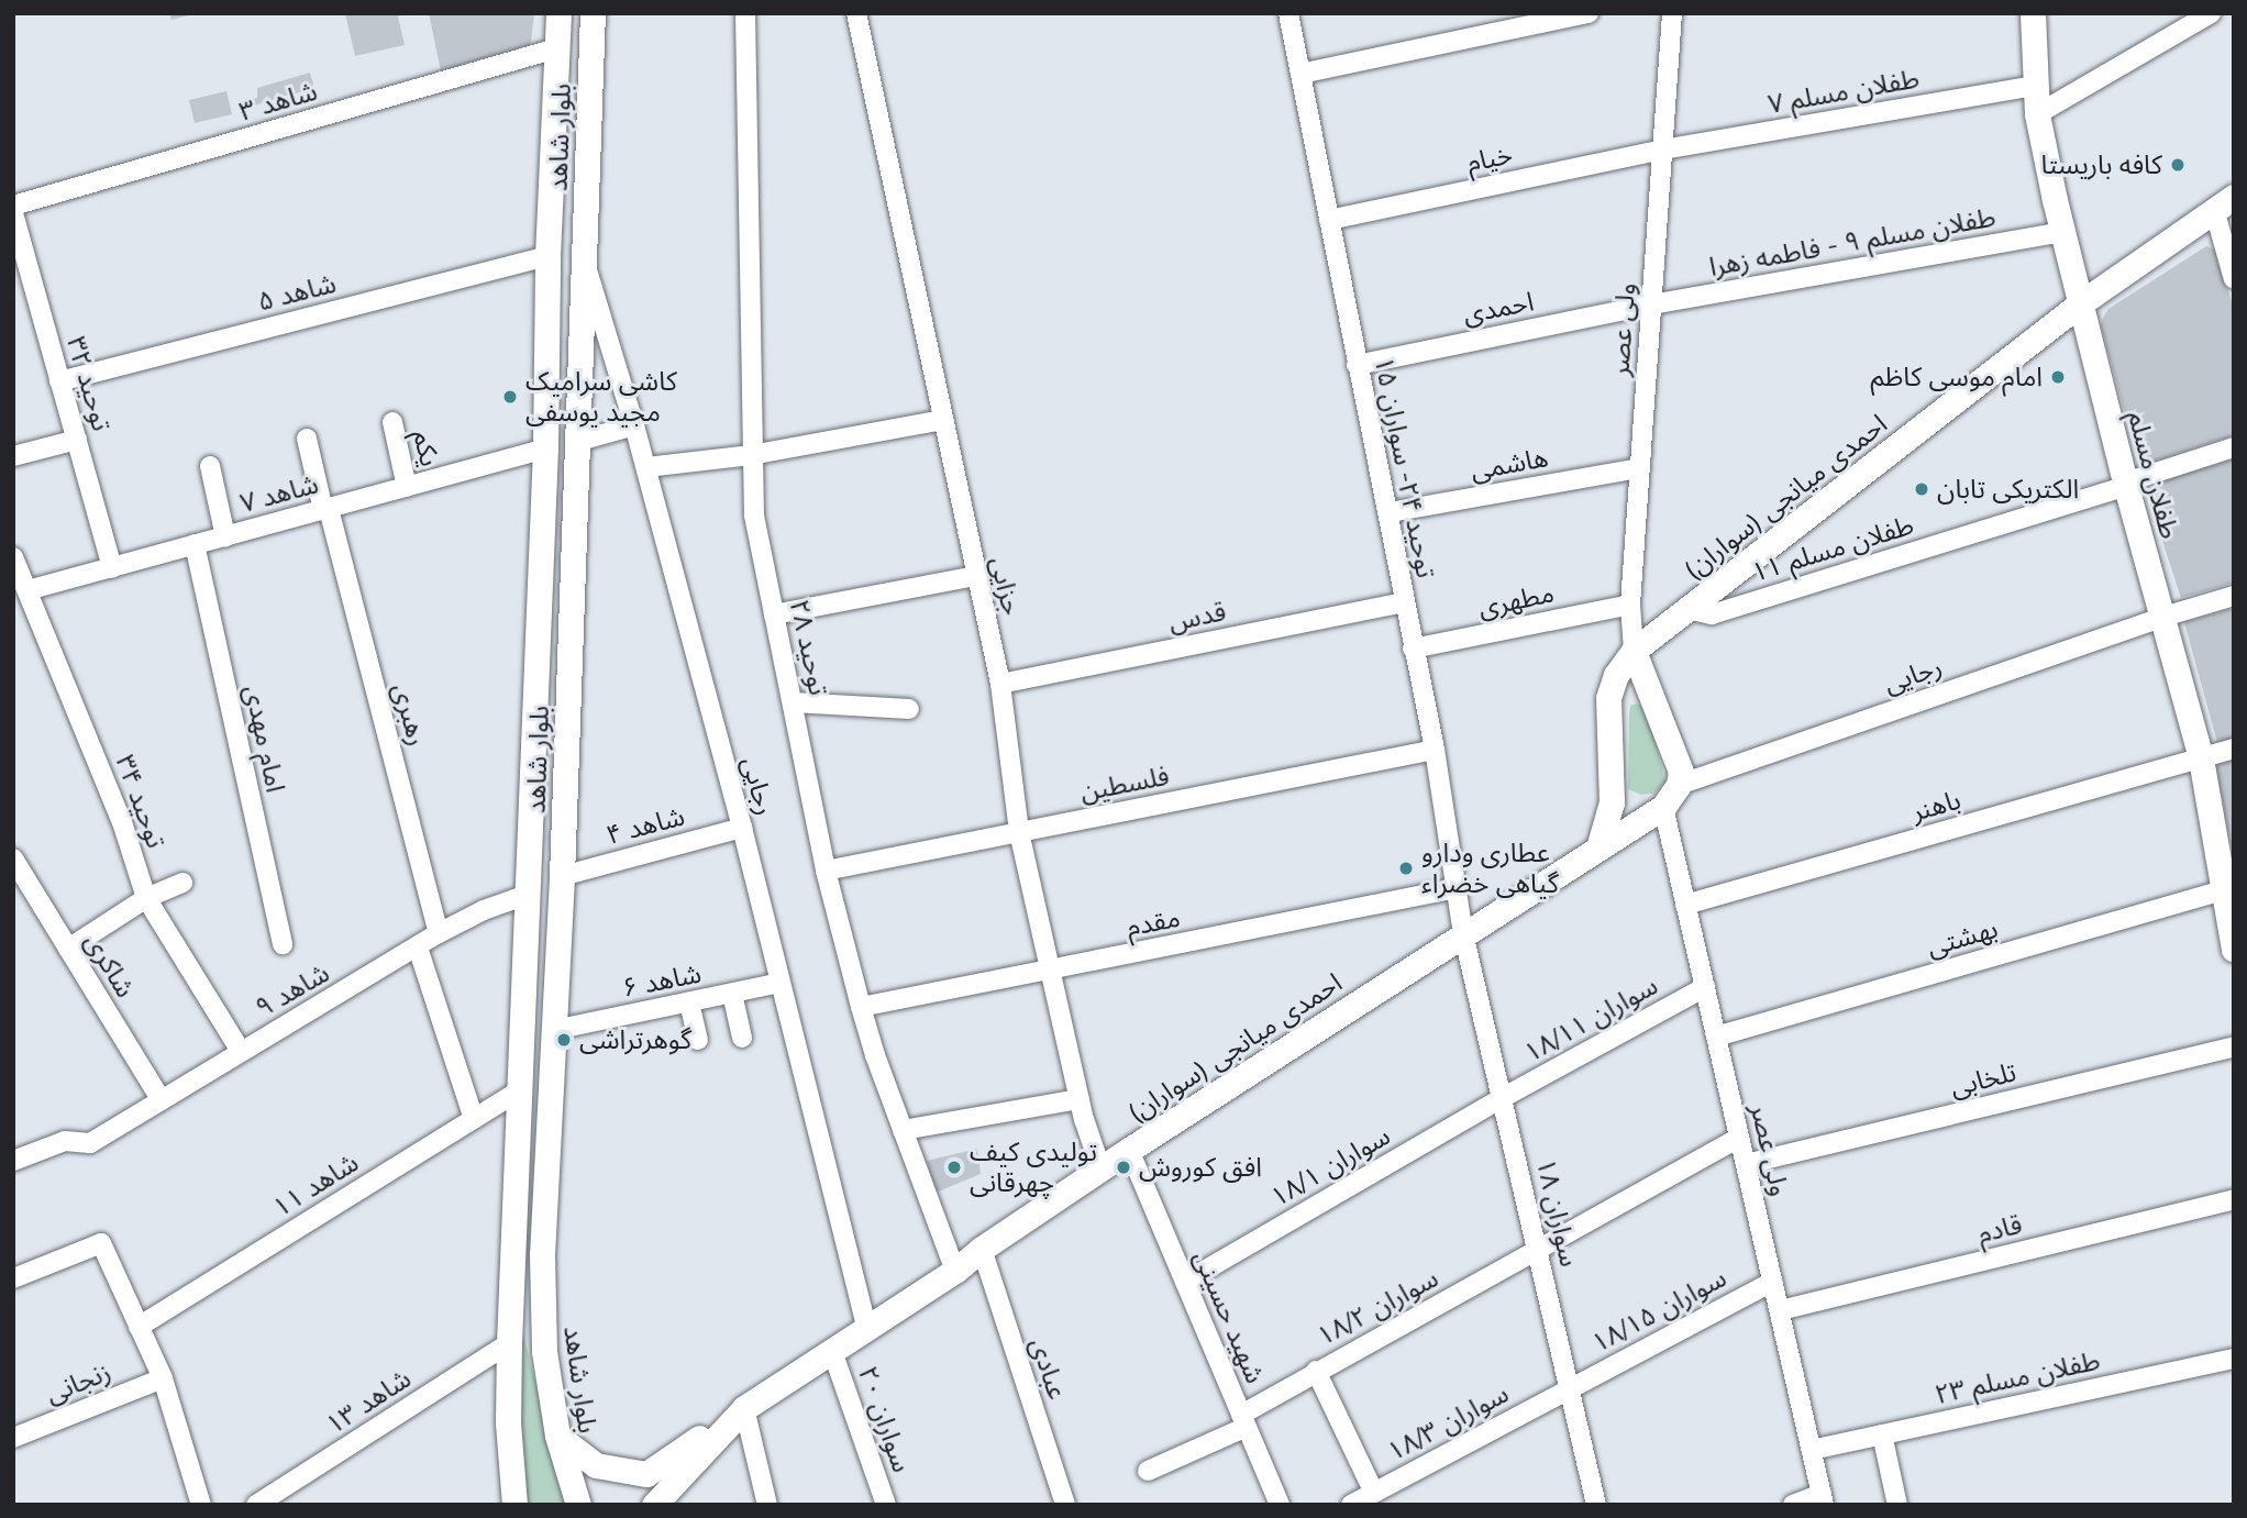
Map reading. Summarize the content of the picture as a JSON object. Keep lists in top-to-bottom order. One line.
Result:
{"streets":{"street":["طفلان مسلم ۷","شاهد ۳","بلوار شاهد","خیام","طفلان مسلم ۹ - فاطمه زهرا","شاهد ۵","احمدی","ولی عصر","توحید ۳۲","یکم","هاشمی","توحید ۲۴- سواران ۱۵","طفلان مسلم","شاهد ۷","احمدی میانجی (سواران)","طفلان مسلم ۱۱","جزایی","مطهری","قدس","توحید ۲۸","رجایی","رهبری","امام مهدی","فلسطین","توحید ۳۴","باهنر","شاهد ۴","مقدم","بهشتی","شاکری","شاهد ۶","شاهد ۹","سواران ۱۸/۱۱","تلخابی","سواران ۱۸/۱","شاهد ۱۱","سواران ۱۸","قادم","سواران ۱۸/۲","سواران ۱۸/۱۵","شهید حسینی","عبادی","طفلان مسلم ۲۳","زنجانی","شاهد ۱۳","سواران ۲۰","سواران ۱۸/۳"]},"crossings":[["طفلان مسلم ۷","خیام"],["طفلان مسلم ۷","ولی عصر"],["طفلان مسلم ۷","طفلان مسلم"],["شاهد ۳","بلوار شاهد"],["بلوار شاهد","شاهد ۵"],["بلوار شاهد","شاهد ۷"],["بلوار شاهد","رجایی"],["بلوار شاهد","شاهد ۴"],["بلوار شاهد","شاهد ۶"],["بلوار شاهد","شاهد ۹"],["بلوار شاهد","شاهد ۱۱"],["بلوار شاهد","شاهد ۱۳"],["خیام","ولی عصر"],["خیام","توحید ۲۴- سواران ۱۵"],["طفلان مسلم ۹ - فاطمه زهرا","احمدی"],["طفلان مسلم ۹ - فاطمه زهرا","ولی عصر"],["طفلان مسلم ۹ - فاطمه زهرا","طفلان مسلم"],["شاهد ۵","توحید ۳۲"],["احمدی","ولی عصر"],["احمدی","توحید ۲۴- سواران ۱۵"],["ولی عصر","هاشمی"],["ولی عصر","احمدی میانجی (سواران)"],["ولی عصر","مطهری"],["ولی عصر","باهنر"],["ولی عصر","بهشتی"],["ولی عصر","سواران ۱۸/۱۱"],["ولی عصر","تلخابی"],["ولی عصر","قادم"],["ولی عصر","سواران ۱۸/۲"],["ولی عصر","سواران ۱۸/۱۵"],["ولی عصر","طفلان مسلم ۲۳"],["توحید ۳۲","شاهد ۷"],["یکم","شاهد ۷"],["هاشمی","توحید ۲۴- سواران ۱۵"],["توحید ۲۴- سواران ۱۵","احمدی میانجی (سواران)"],["توحید ۲۴- سواران ۱۵","مطهری"],["توحید ۲۴- سواران ۱۵","قدس"],["توحید ۲۴- سواران ۱۵","فلسطین"],["توحید ۲۴- سواران ۱۵","مقدم"],["توحید ۲۴- سواران ۱۵","سواران ۱۸"],["طفلان مسلم","احمدی میانجی (سواران)"],["طفلان مسلم","طفلان مسلم ۱۱"],["طفلان مسلم","رجایی"],["طفلان مسلم","باهنر"],["طفلان مسلم","بهشتی"],["شاهد ۷","رهبری"],["شاهد ۷","امام مهدی"],["شاهد ۷","توحید ۳۴"],["احمدی میانجی (سواران)","طفلان مسلم ۱۱"],["احمدی میانجی (سواران)","جزایی"],["احمدی میانجی (سواران)","توحید ۲۸"],["احمدی میانجی (سواران)","رجایی"],["احمدی میانجی (سواران)","سواران ۱۸"],["احمدی میانجی (سواران)","شهید حسینی"],["احمدی میانجی (سواران)","عبادی"],["احمدی میانجی (سواران)","سواران ۲۰"],["جزایی","قدس"],["جزایی","فلسطین"],["جزایی","مقدم"],["توحید ۲۸","فلسطین"],["توحید ۲۸","مقدم"],["رجایی","شاهد ۴"],["رجایی","شاهد ۶"],["رهبری","شاهد ۹"],["توحید ۳۴","شاهد ۹"],["شاکری","شاهد ۹"],["سواران ۱۸/۱۱","سواران ۱۸/۱"],["سواران ۱۸/۱۱","سواران ۱۸"],["سواران ۱۸/۱","سواران ۱۸"],["سواران ۱۸/۱","شهید حسینی"],["سواران ۱۸","سواران ۱۸/۲"],["سواران ۱۸","سواران ۱۸/۱۵"],["سواران ۱۸","سواران ۱۸/۳"],["سواران ۱۸/۲","شهید حسینی"],["سواران ۱۸/۱۵","سواران ۱۸/۳"]],"places":["کافه باریستا","امام موسی کاظم","کاشی سرامیک مجید یوسفی","الکتریکی تابان","عطاری ودارو گیاهی خضراء","گوهرتراشی","تولیدی کیف چهرقانی","افق کوروش"]}
